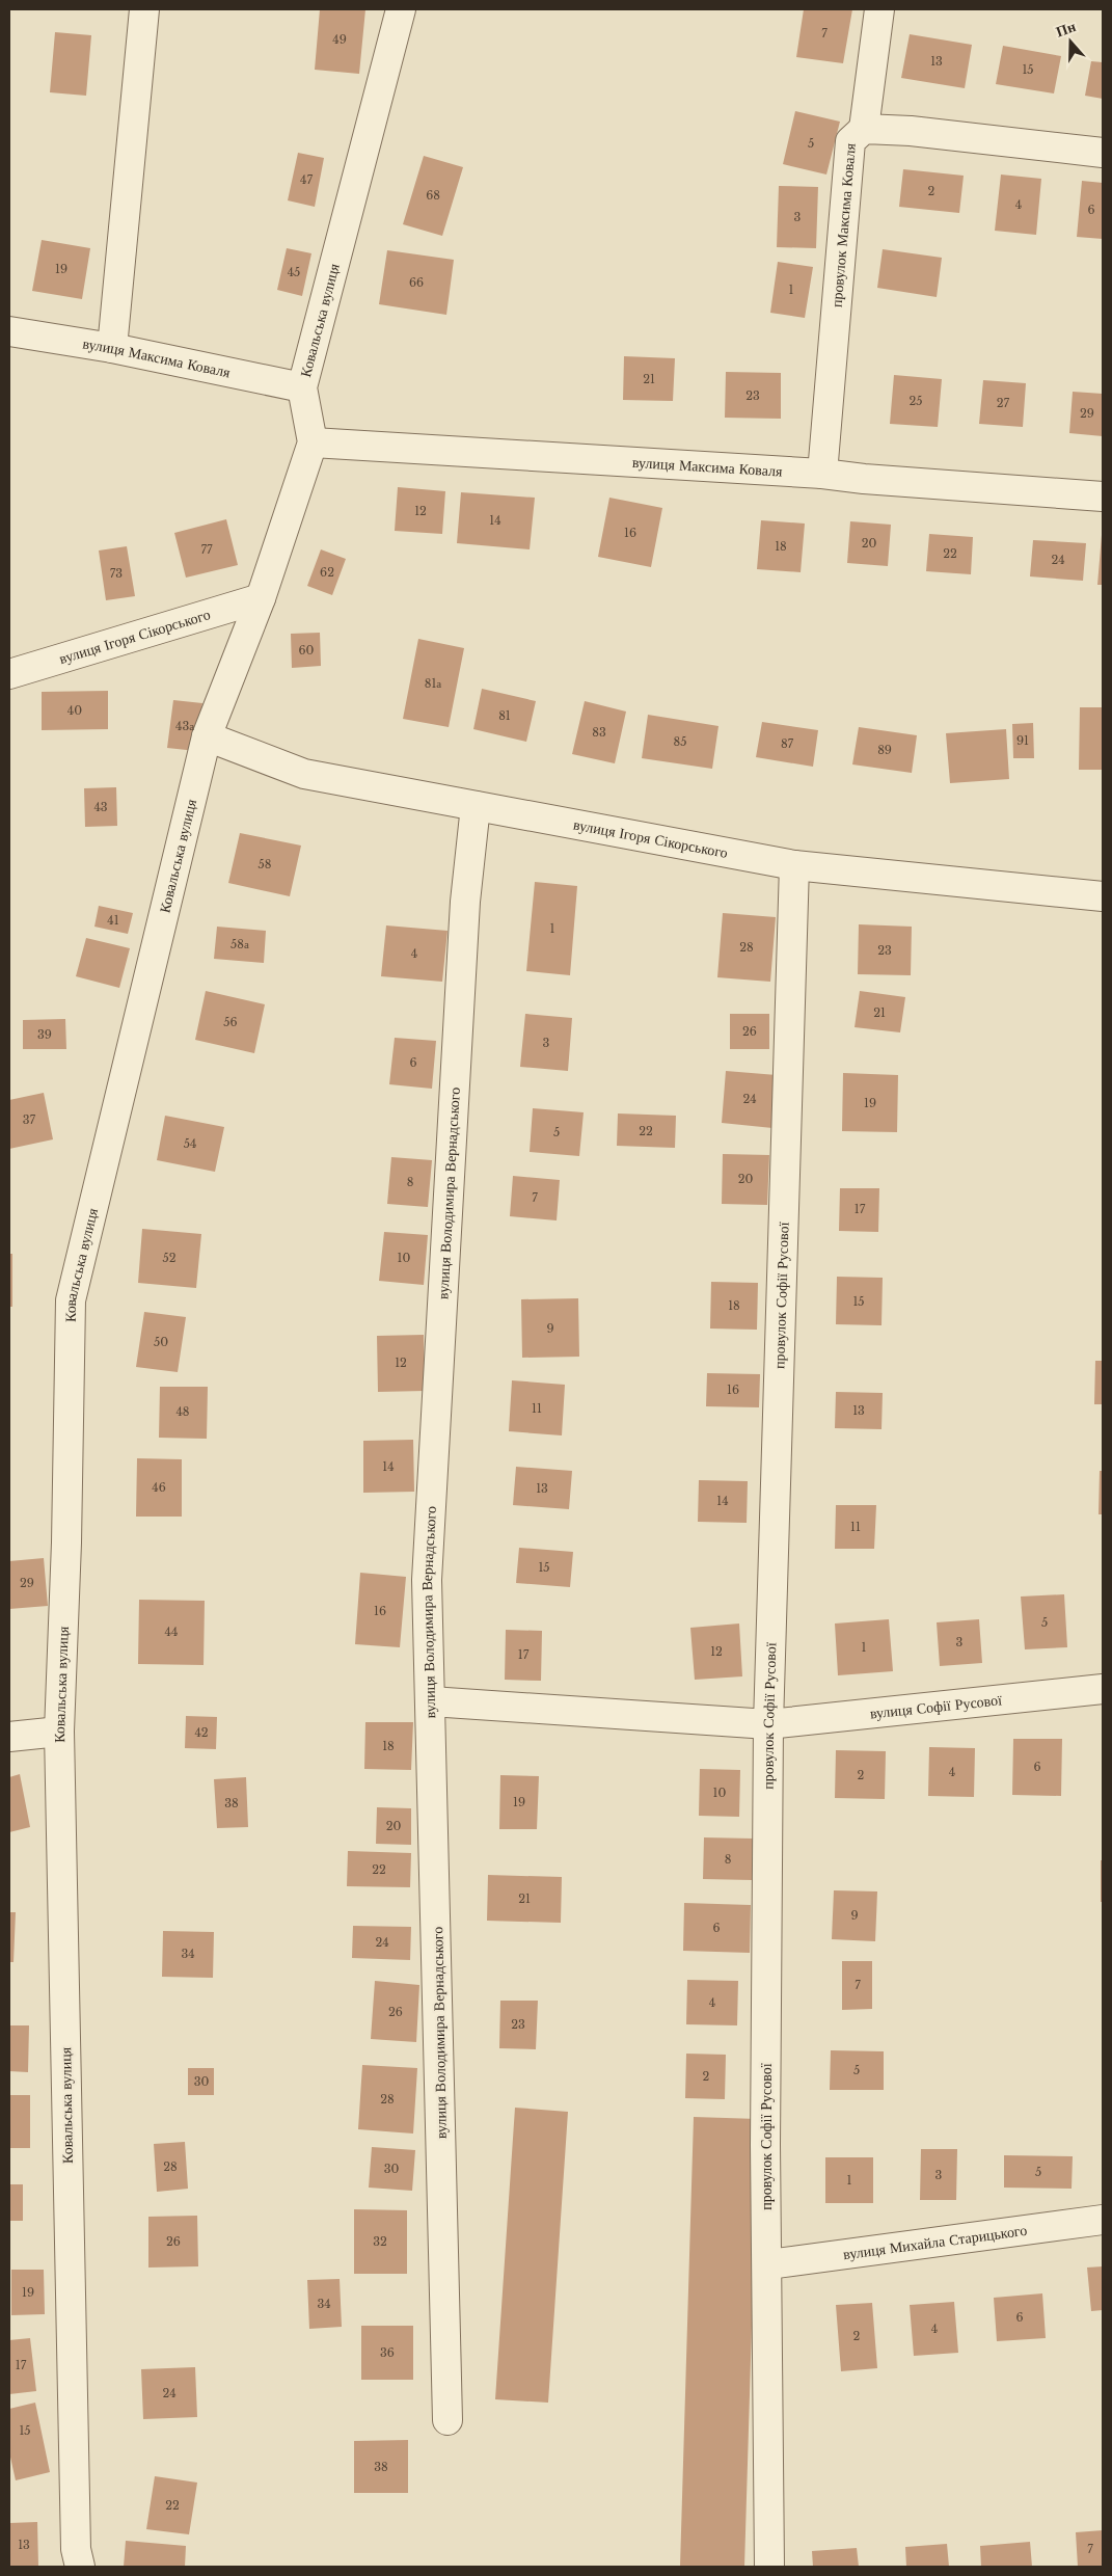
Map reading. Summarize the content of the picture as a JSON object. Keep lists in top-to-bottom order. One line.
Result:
{"streets":{"street":["провулок Максима Коваля","Ковальська вулиця","вулиця Максима Коваля","вулиця Ігоря Сікорського","вулиця Володимира Вернадського","провулок Софії Русової","вулиця Софії Русової","вулиця Михайла Старицького"]},"crossings":[["провулок Максима Коваля","вулиця Максима Коваля"],["Ковальська вулиця","вулиця Максима Коваля"],["Ковальська вулиця","вулиця Ігоря Сікорського"],["вулиця Ігоря Сікорського","вулиця Володимира Вернадського"],["вулиця Ігоря Сікорського","провулок Софії Русової"],["вулиця Володимира Вернадського","вулиця Софії Русової"],["провулок Софії Русової","вулиця Софії Русової"],["провулок Софії Русової","вулиця Михайла Старицького"]],"house_numbers":["7","49","13","15","5","47","2","68","4","6","3","19","45","66","1","21","23","25","27","29","12","14","16","20","18","77","22","24","62","73","60","81а","40","81","43а","83","91","85","87","89","43","58","41","1","58а","28","23","4","21","56","26","39","3","6","24","19","37","22","5","54","20","8","7","17","52","10","15","18","9","50","12","16","11","13","48","14","46","13","14","11","15","29","16","5","44","3","1","12","17","42","18","6","4","2","10","19","38","20","8","22","21","9","6","24","34","7","4","26","23","5","2","30","28","28","30","5","3","1","26","32","19","34","6","4","2","36","17","24","15","38","22","13","7"],"north":"top"}
